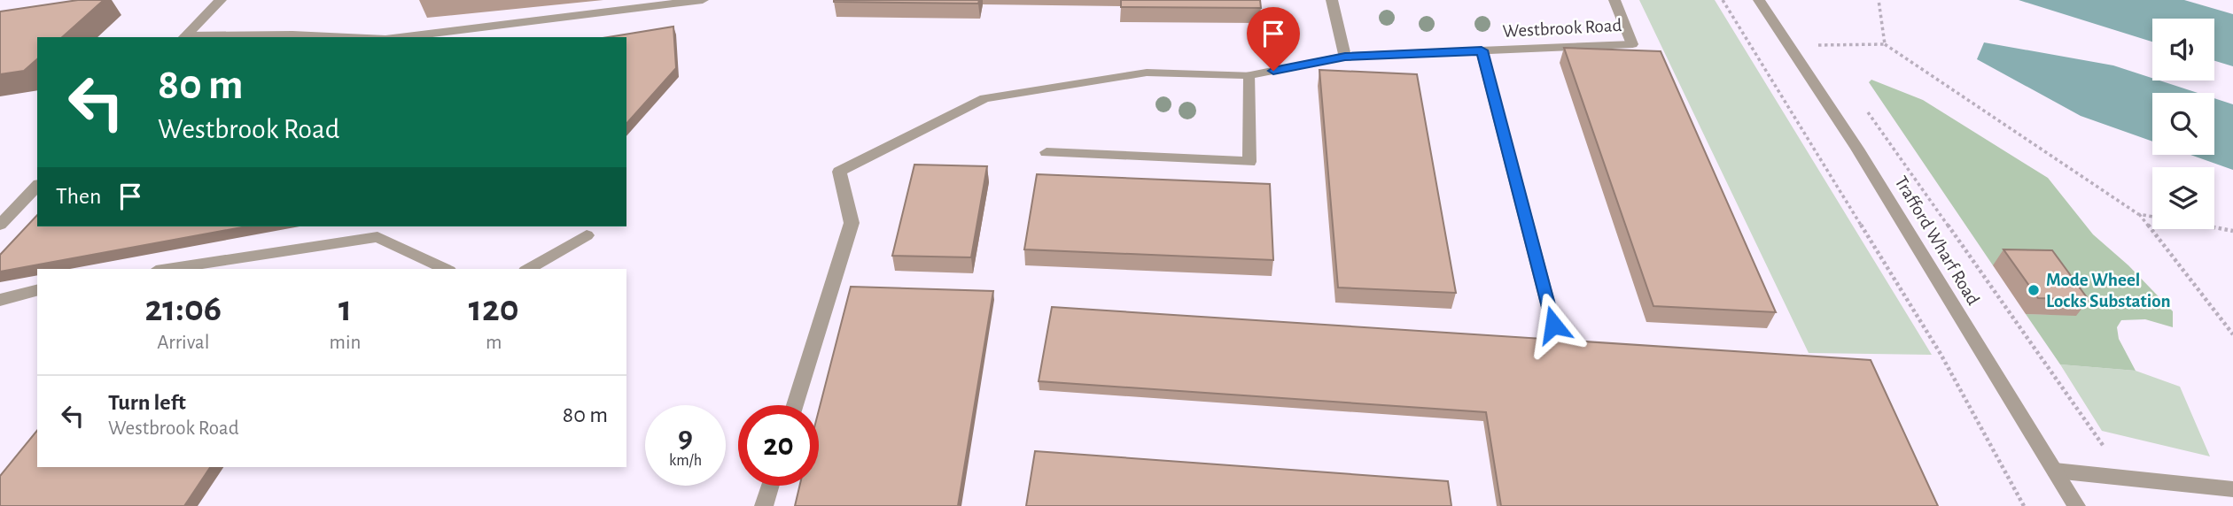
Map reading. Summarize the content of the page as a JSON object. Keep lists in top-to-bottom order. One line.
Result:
{"streets":{"street":["Westbrook Road","Trafford Wharf Road"]},"places":["Mode Wheel Locks Substation"],"page":{"turn":["80 m","Westbrook Road"],"then":"Then","eta":["21:06","Arrival","1","min","120","m"],"list":[{"name":"Turn left","note":"Westbrook Road","value":"80 m"}],"speed":"9 km/h","limit":"20"}}
